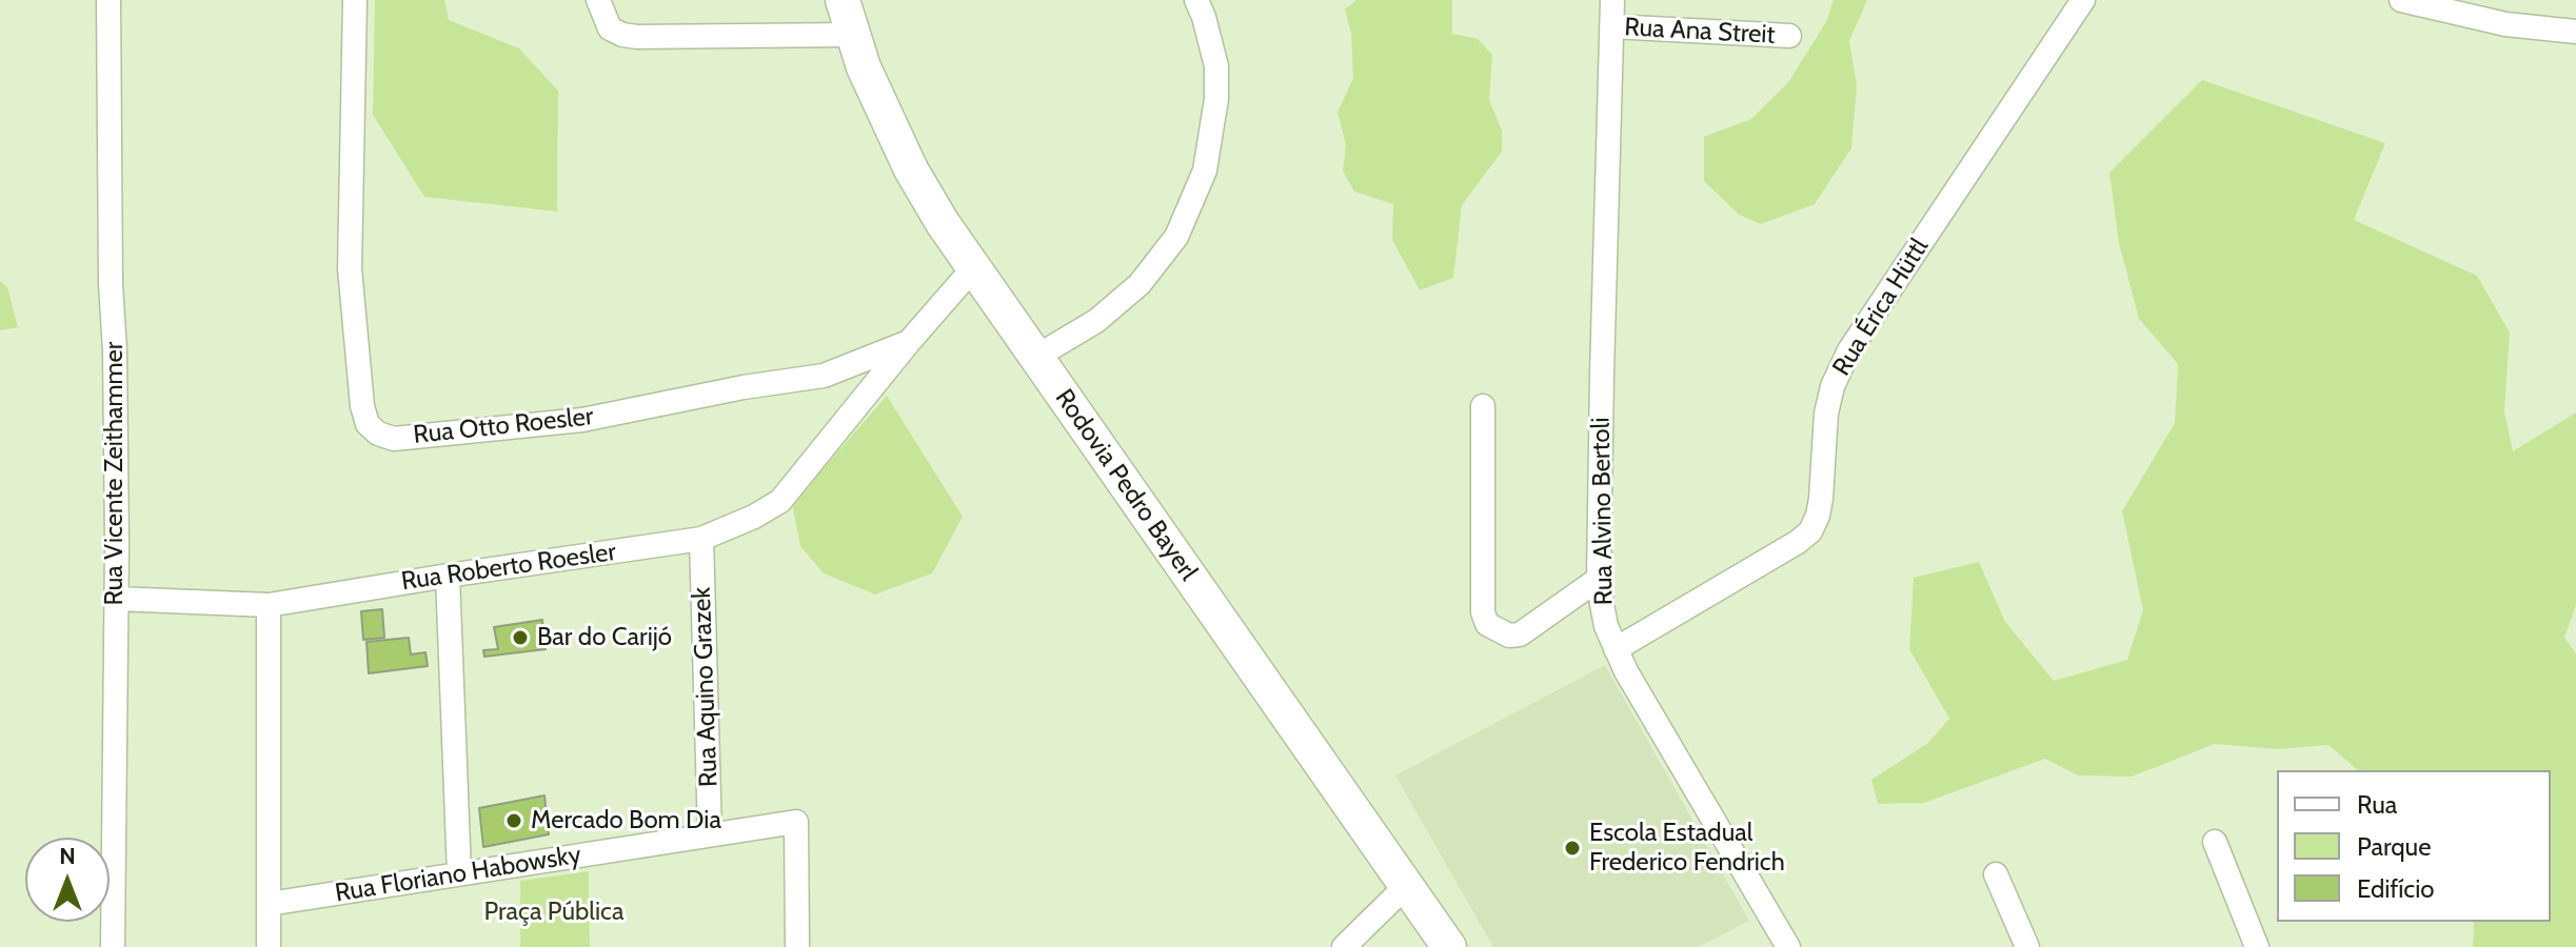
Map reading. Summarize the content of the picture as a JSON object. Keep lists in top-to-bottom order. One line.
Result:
{"streets":{"main road":["Rodovia Pedro Bayerl"],"street":["Rua Ana Streit","Rua Érica Hüttl","Rua Otto Roesler","Rua Vicente Zeithammer","Rua Alvino Bertoli","Rua Roberto Roesler","Rua Aquino Grazek","Rua Floriano Habowsky"]},"crossings":[["Rua Ana Streit","Rua Alvino Bertoli"],["Rua Érica Hüttl","Rua Alvino Bertoli"],["Rua Otto Roesler","Rua Roberto Roesler"],["Rua Vicente Zeithammer","Rua Roberto Roesler"],["Rodovia Pedro Bayerl","Rua Roberto Roesler"],["Rua Roberto Roesler","Rua Aquino Grazek"],["Rua Aquino Grazek","Rua Floriano Habowsky"]],"parks":["Praça Pública"],"places":["Bar do Carijó","Mercado Bom Dia","Escola Estadual Frederico Fendrich"],"legend":["Rua","Parque","Edifício"],"north":"top"}
